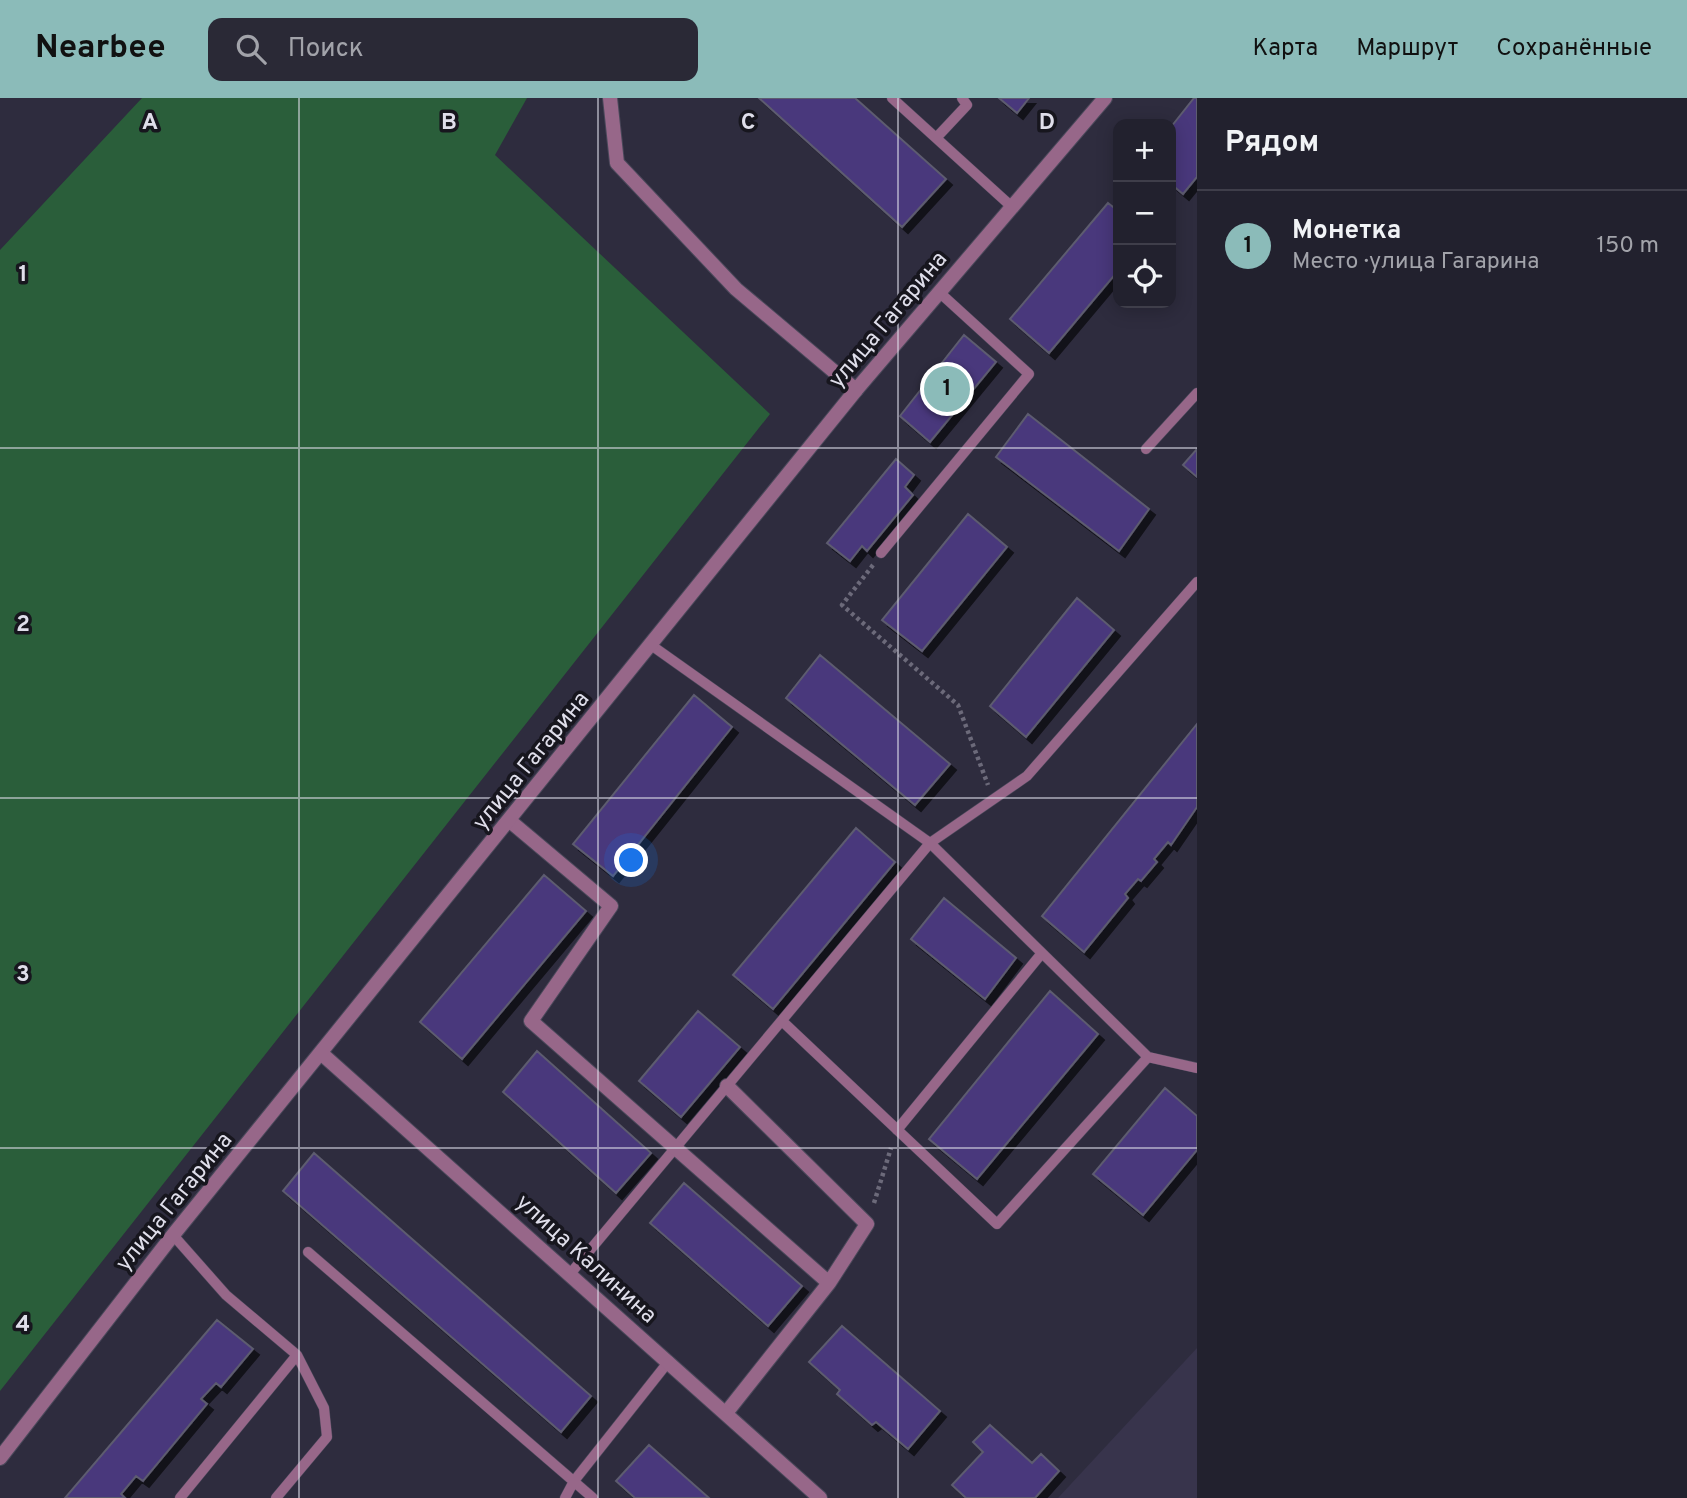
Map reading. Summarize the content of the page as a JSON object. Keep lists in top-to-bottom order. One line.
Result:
{"streets":{"street":["улица Гагарина","улица Калинина"]},"crossings":[["улица Гагарина","улица Калинина"]],"page":{"header":"Nearbee","search":"Поиск","nav":["Карта","Маршрут","Сохранённые"],"heading":"Рядом","map_buttons":["+","−"],"list":[{"mark":"1","name":"Монетка","note":"Место · улица Гагарина","value":"150 m"}],"pins":"1"},"grid":{"columns":["A","B","C","D"],"rows":["1","2","3","4"]}}
